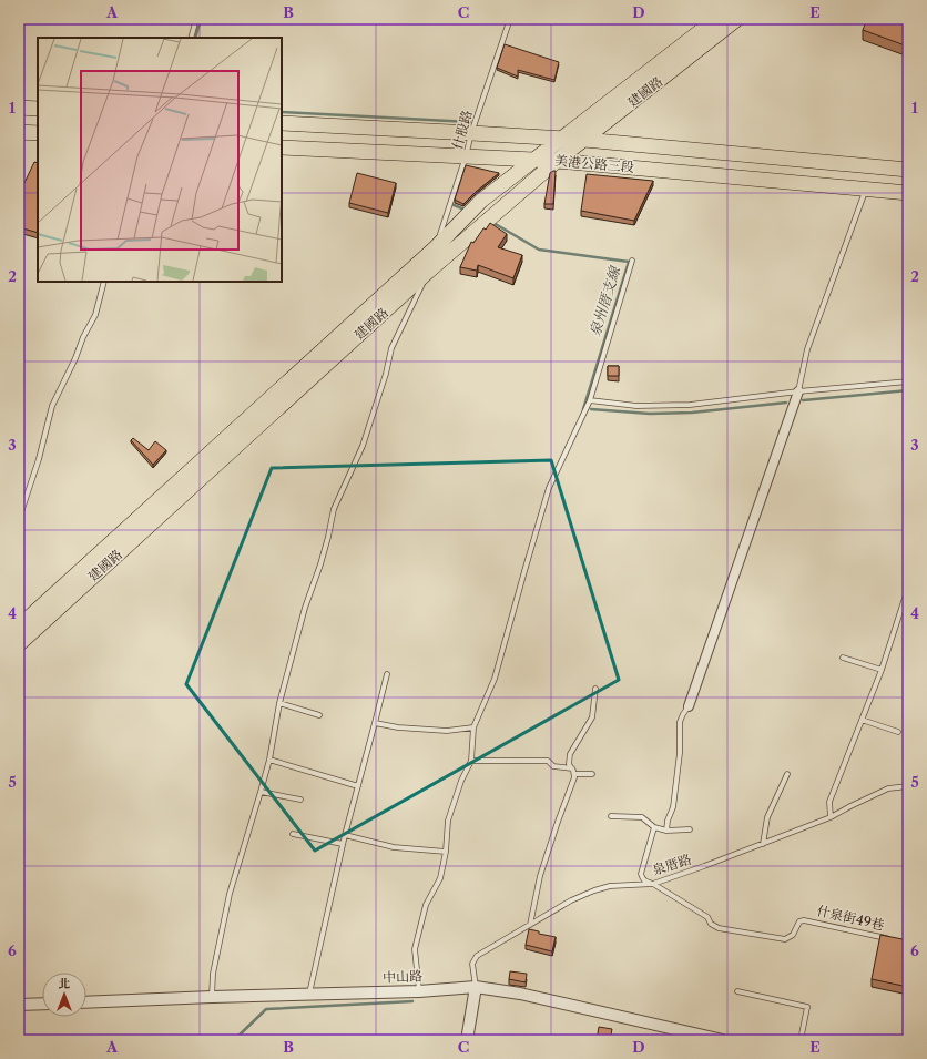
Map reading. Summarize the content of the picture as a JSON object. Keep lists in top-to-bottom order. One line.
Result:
{"streets":{"main road":["建國路","美港公路三段"],"street":["中山路"],"lane":["什股路","泉厝路","什泉街49巷"]},"crossings":[["建國路","什股路"],["建國路","美港公路三段"],["什股路","美港公路三段"],["泉厝路","什泉街49巷"],["泉厝路","中山路"]],"water":["泉州厝支線"],"north":"top","grid":{"columns":["A","B","C","D","E"],"rows":["1","2","3","4","5","6"]}}
